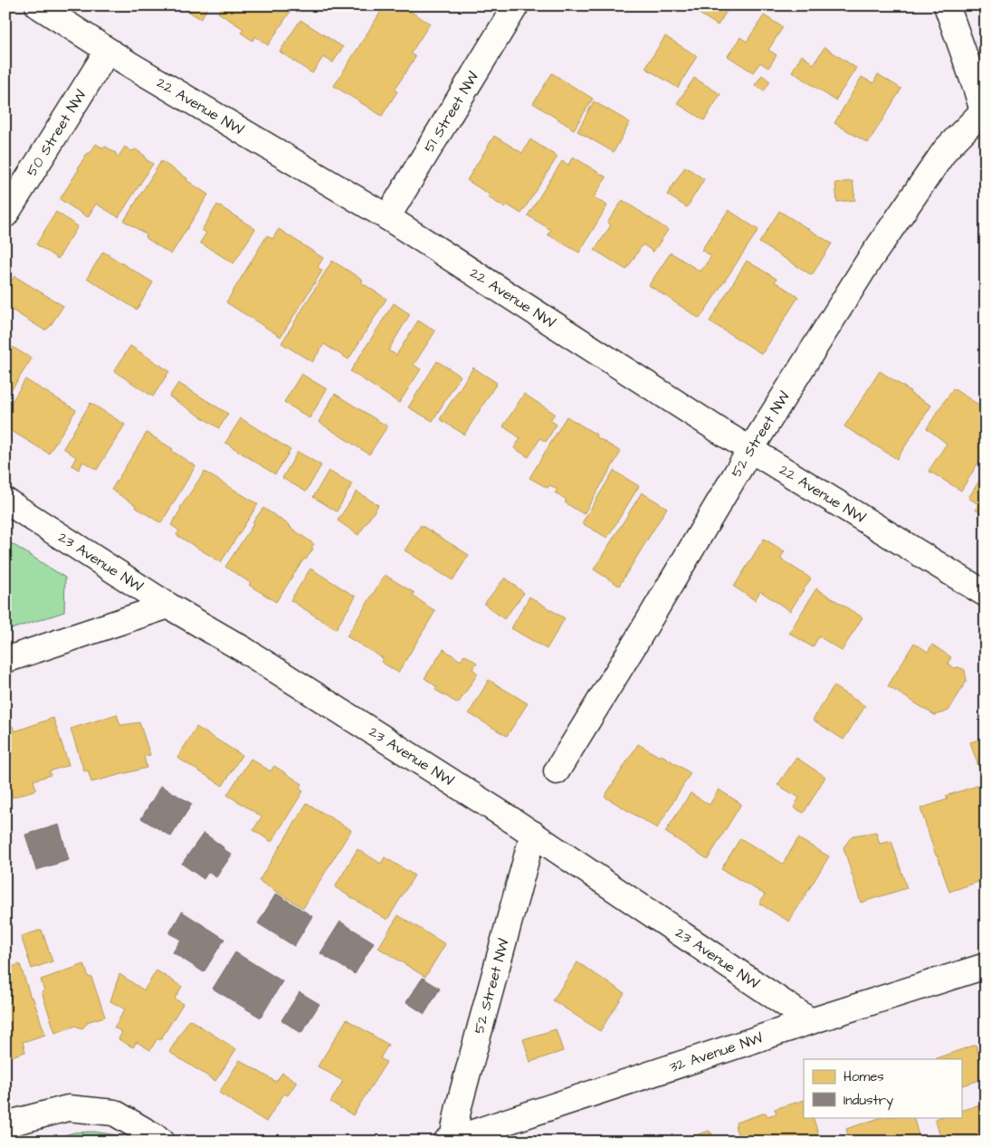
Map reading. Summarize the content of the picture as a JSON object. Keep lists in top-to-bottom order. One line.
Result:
{"streets":{"street":["22 Avenue NW","51 Street NW","50 Street NW","52 Street NW","23 Avenue NW","32 Avenue NW"]},"crossings":[["22 Avenue NW","51 Street NW"],["22 Avenue NW","50 Street NW"],["22 Avenue NW","52 Street NW"],["52 Street NW","23 Avenue NW"],["52 Street NW","32 Avenue NW"],["23 Avenue NW","32 Avenue NW"]],"legend":["Homes","Industry"]}
